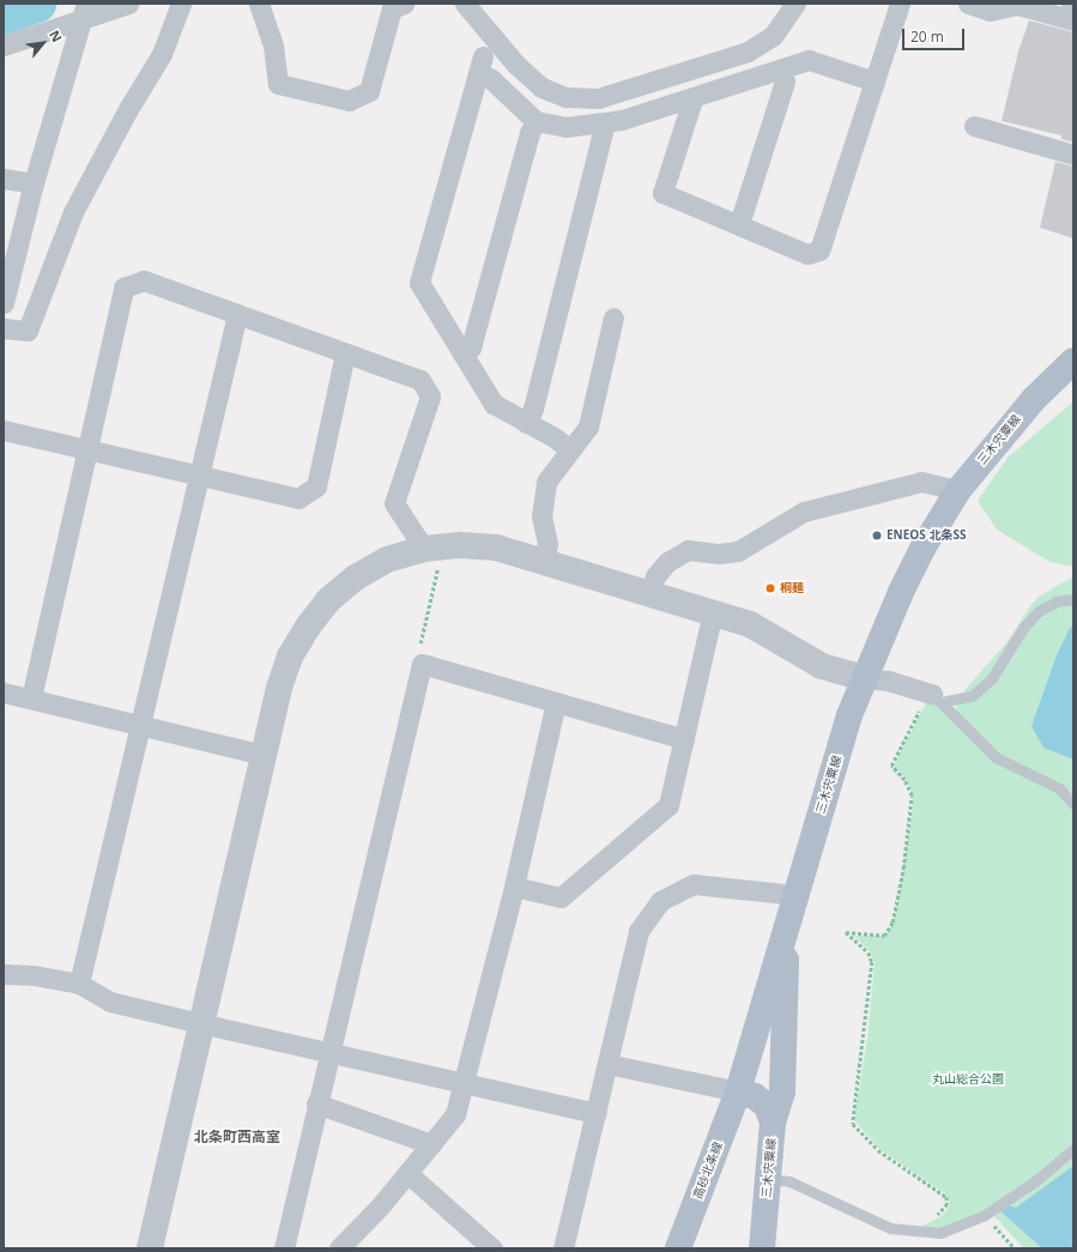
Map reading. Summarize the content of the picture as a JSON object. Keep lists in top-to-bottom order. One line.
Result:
{"streets":{"main road":["三木宍粟線","高砂北条線"]},"crossings":[["三木宍粟線","高砂北条線"]],"districts":["北条町西高室"],"parks":["丸山総合公園"],"places":["ENEOS 北条SS","桐麺"],"scale_bar":"20 m","north":"top right"}
